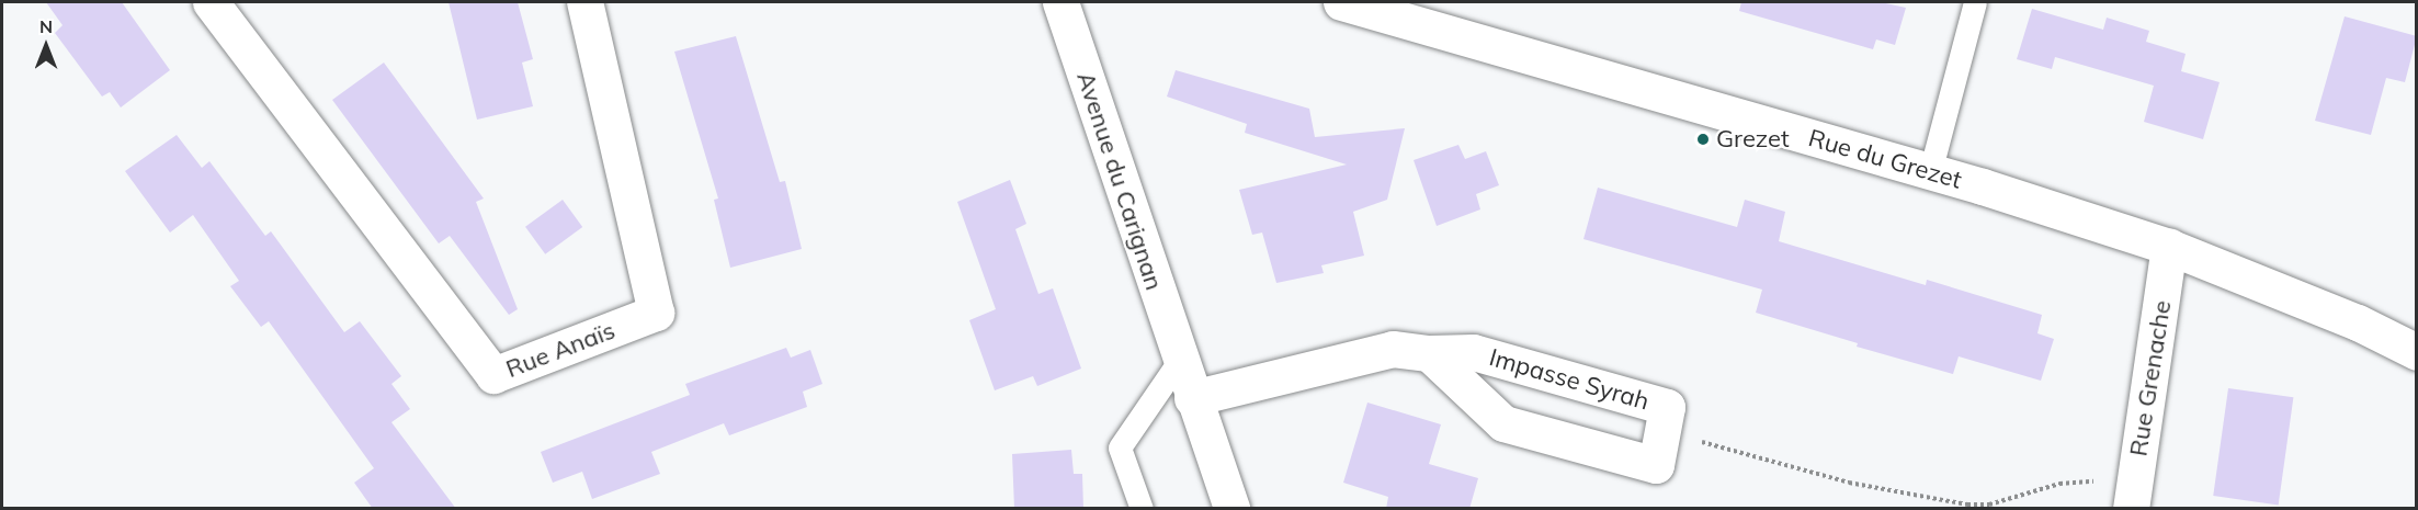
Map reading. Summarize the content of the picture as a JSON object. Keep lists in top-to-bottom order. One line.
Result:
{"streets":{"street":["Rue du Grezet","Avenue du Carignan","Rue Anaïs","Rue Grenache","Impasse Syrah"]},"crossings":[["Rue du Grezet","Rue Grenache"],["Avenue du Carignan","Impasse Syrah"]],"places":["Grezet"],"north":"top"}
